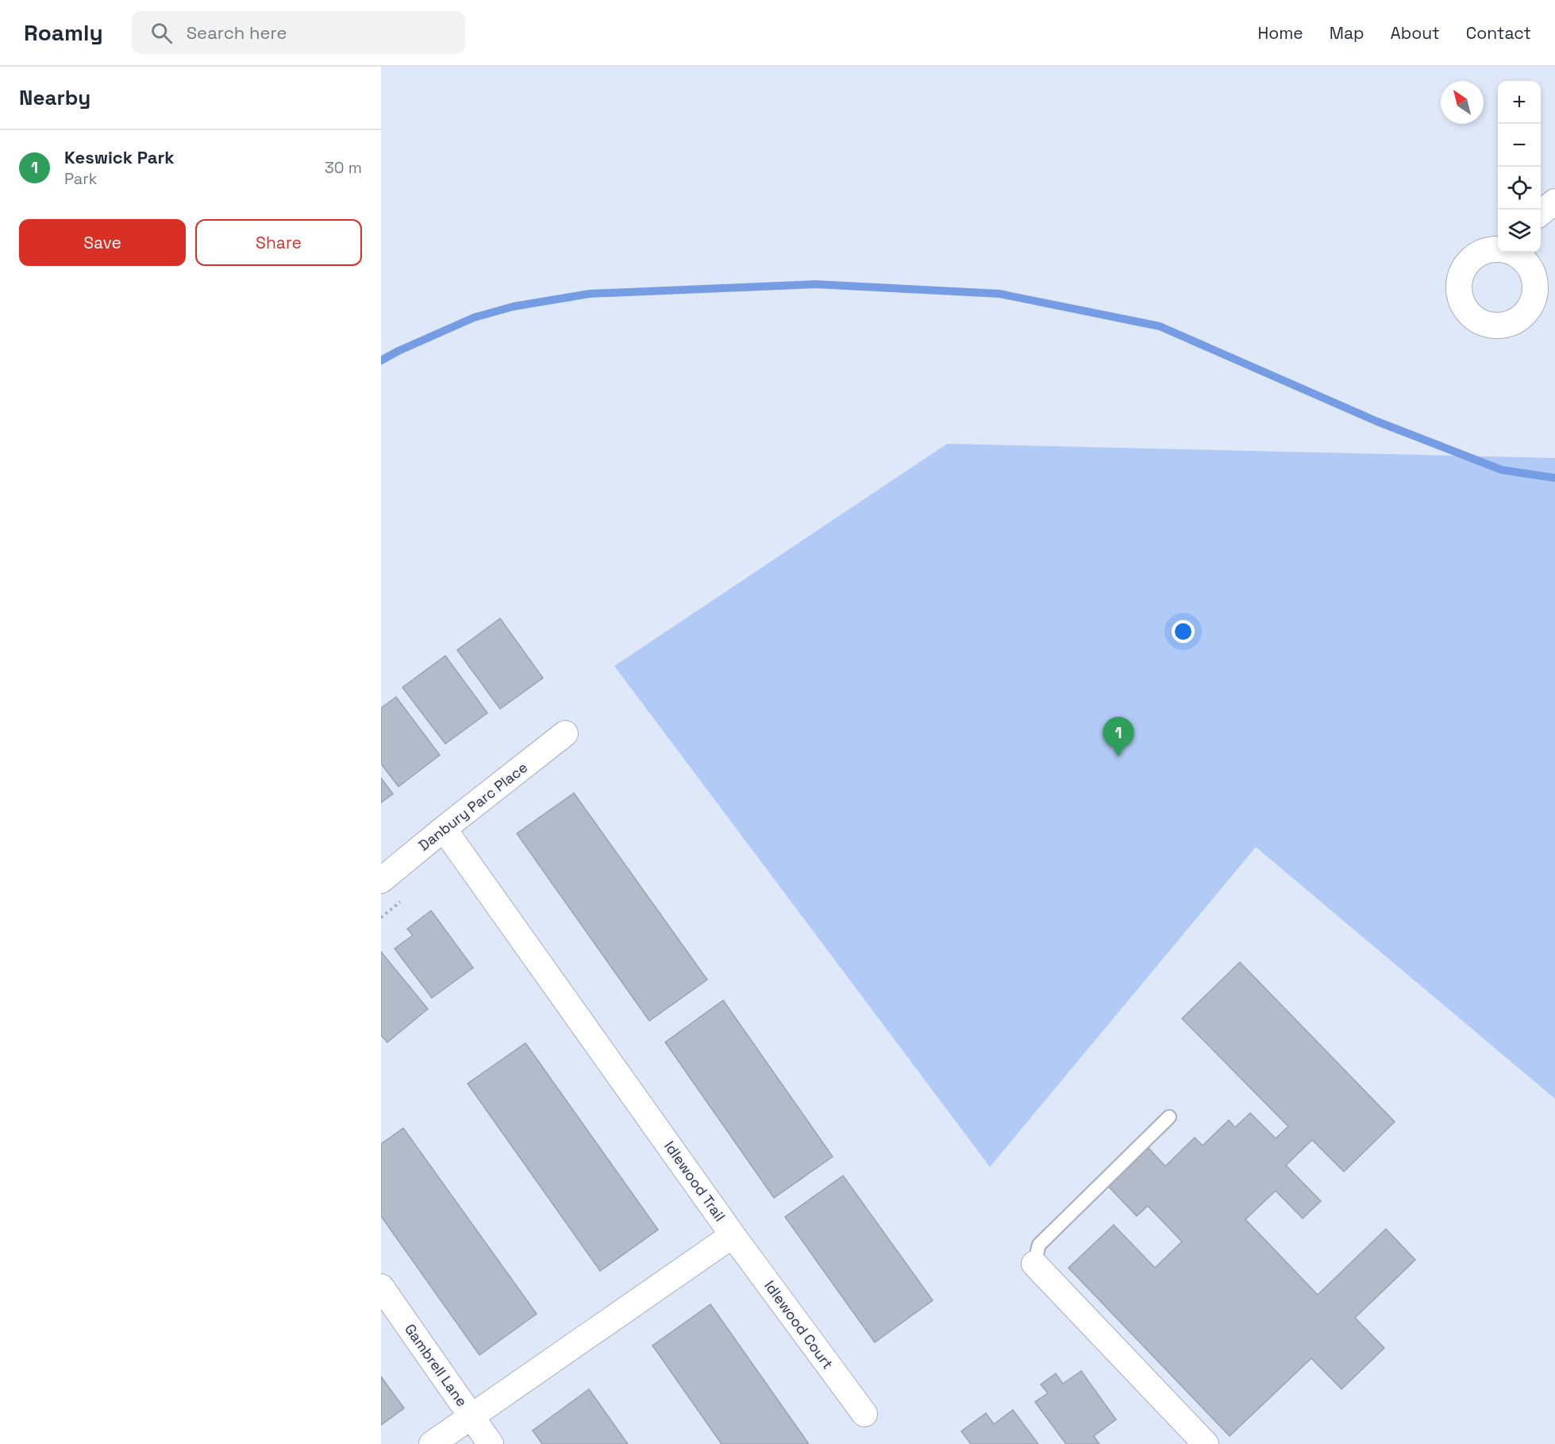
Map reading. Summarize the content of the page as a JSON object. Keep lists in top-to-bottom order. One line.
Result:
{"streets":{"street":["Danbury Parc Place","Idlewood Trail","Idlewood Court","Gambrell Lane"]},"crossings":[["Danbury Parc Place","Idlewood Trail"],["Idlewood Trail","Idlewood Court"],["Idlewood Trail","Gambrell Lane"]],"north":"top left","page":{"header":"Roamly","search":"Search here","nav":["Home","Map","About","Contact"],"heading":"Nearby","map_buttons":["+","−"],"list":[{"mark":"1","name":"Keswick Park","note":"Park","value":"30 m"}],"buttons":["Save","Share"],"pins":"1"}}
